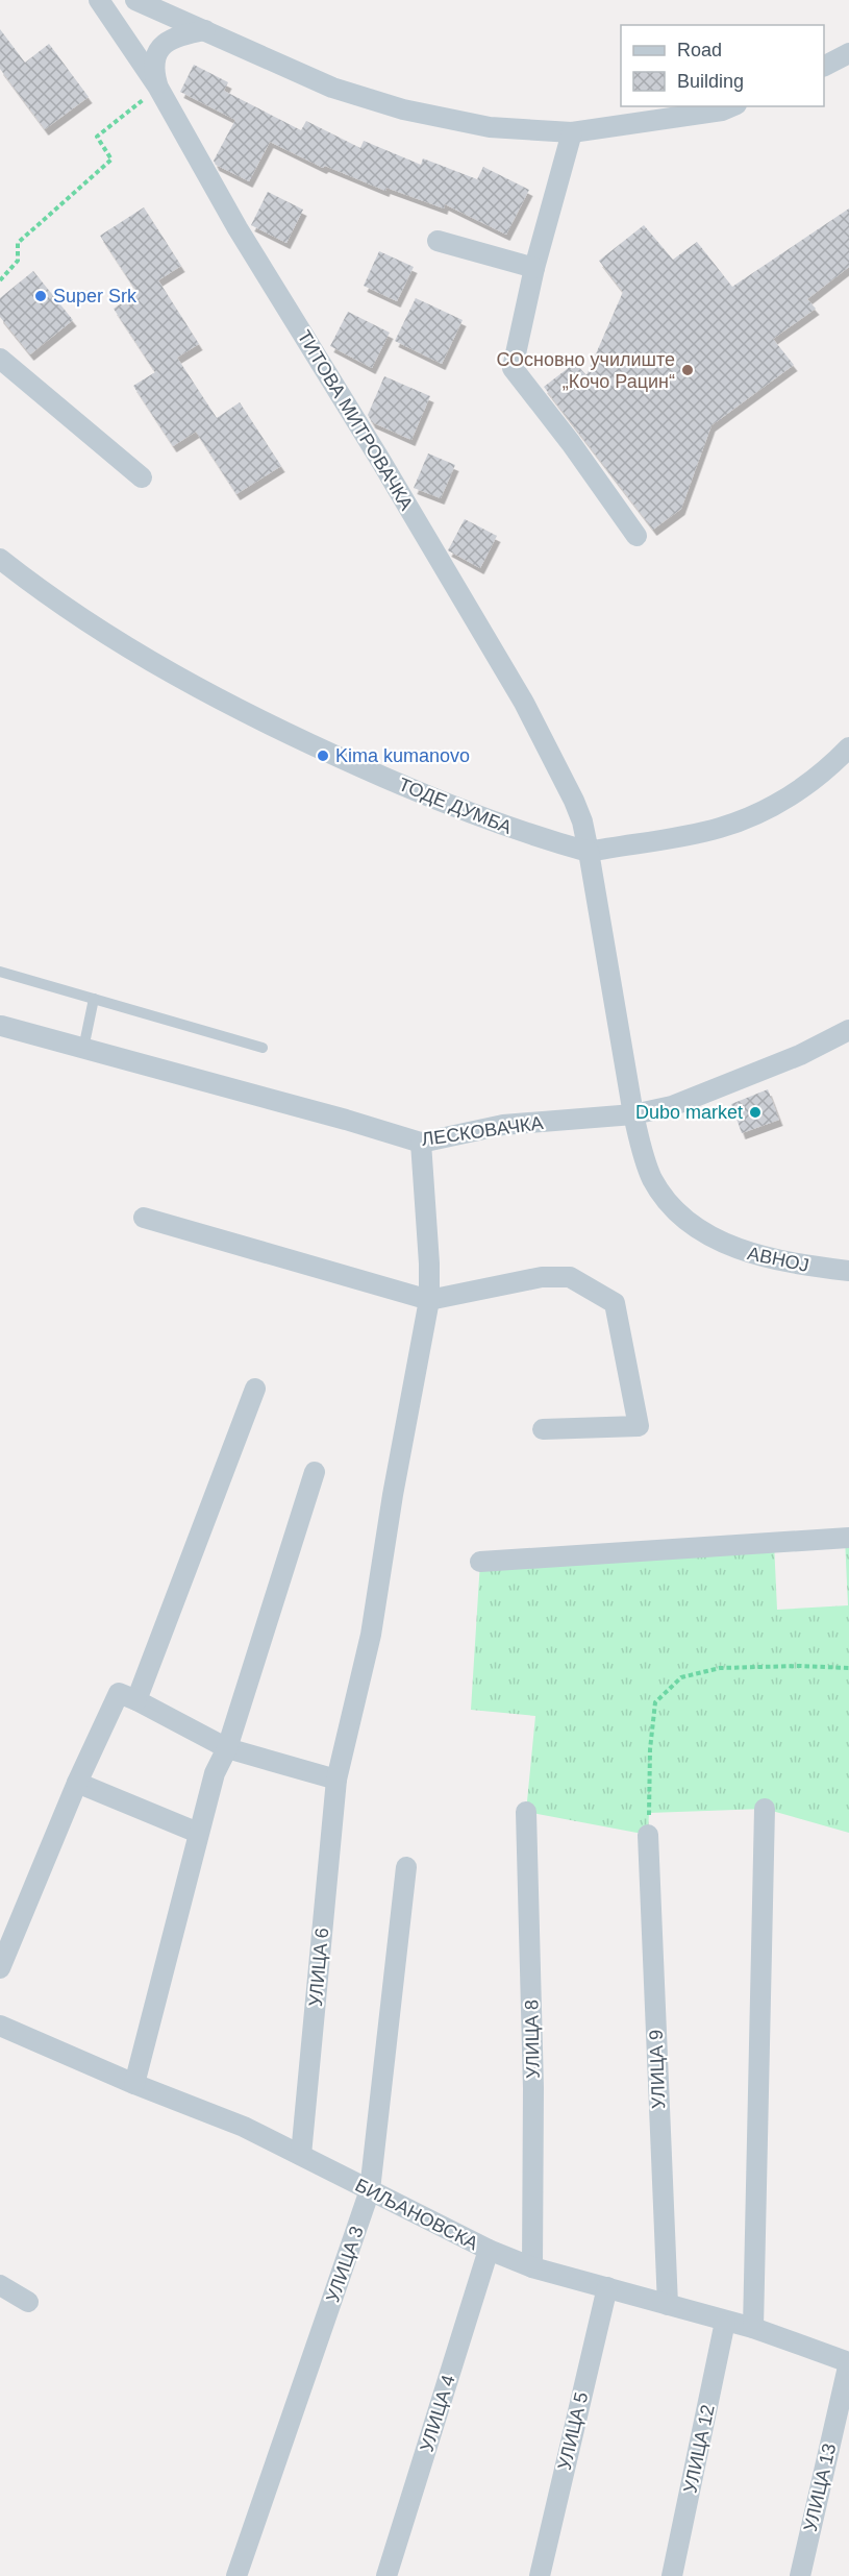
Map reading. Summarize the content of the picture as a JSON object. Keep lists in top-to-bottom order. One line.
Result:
{"streets":{"street":["ТИТОВА МИТРОВАЧКА","ТОДЕ ДУМБА","ЛЕСКОВАЧКА","АВНОЈ","УЛИЦА 6","УЛИЦА 8","УЛИЦА 9","БИЉАНОВСКА","УЛИЦА 3","УЛИЦА 4","УЛИЦА 5","УЛИЦА 12","УЛИЦА 13"]},"crossings":[["ТИТОВА МИТРОВАЧКА","ТОДЕ ДУМБА"],["ЛЕСКОВАЧКА","АВНОЈ"],["ЛЕСКОВАЧКА","УЛИЦА 6"],["УЛИЦА 6","БИЉАНОВСКА"],["УЛИЦА 8","БИЉАНОВСКА"],["УЛИЦА 9","БИЉАНОВСКА"],["БИЉАНОВСКА","УЛИЦА 3"],["БИЉАНОВСКА","УЛИЦА 4"],["БИЉАНОВСКА","УЛИЦА 5"],["БИЉАНОВСКА","УЛИЦА 12"],["БИЉАНОВСКА","УЛИЦА 13"]],"places":["Super Srk","СОсновно училиште „Кочо Рацин“","Kima kumanovo","Dubo market"],"legend":["Road","Building"]}
